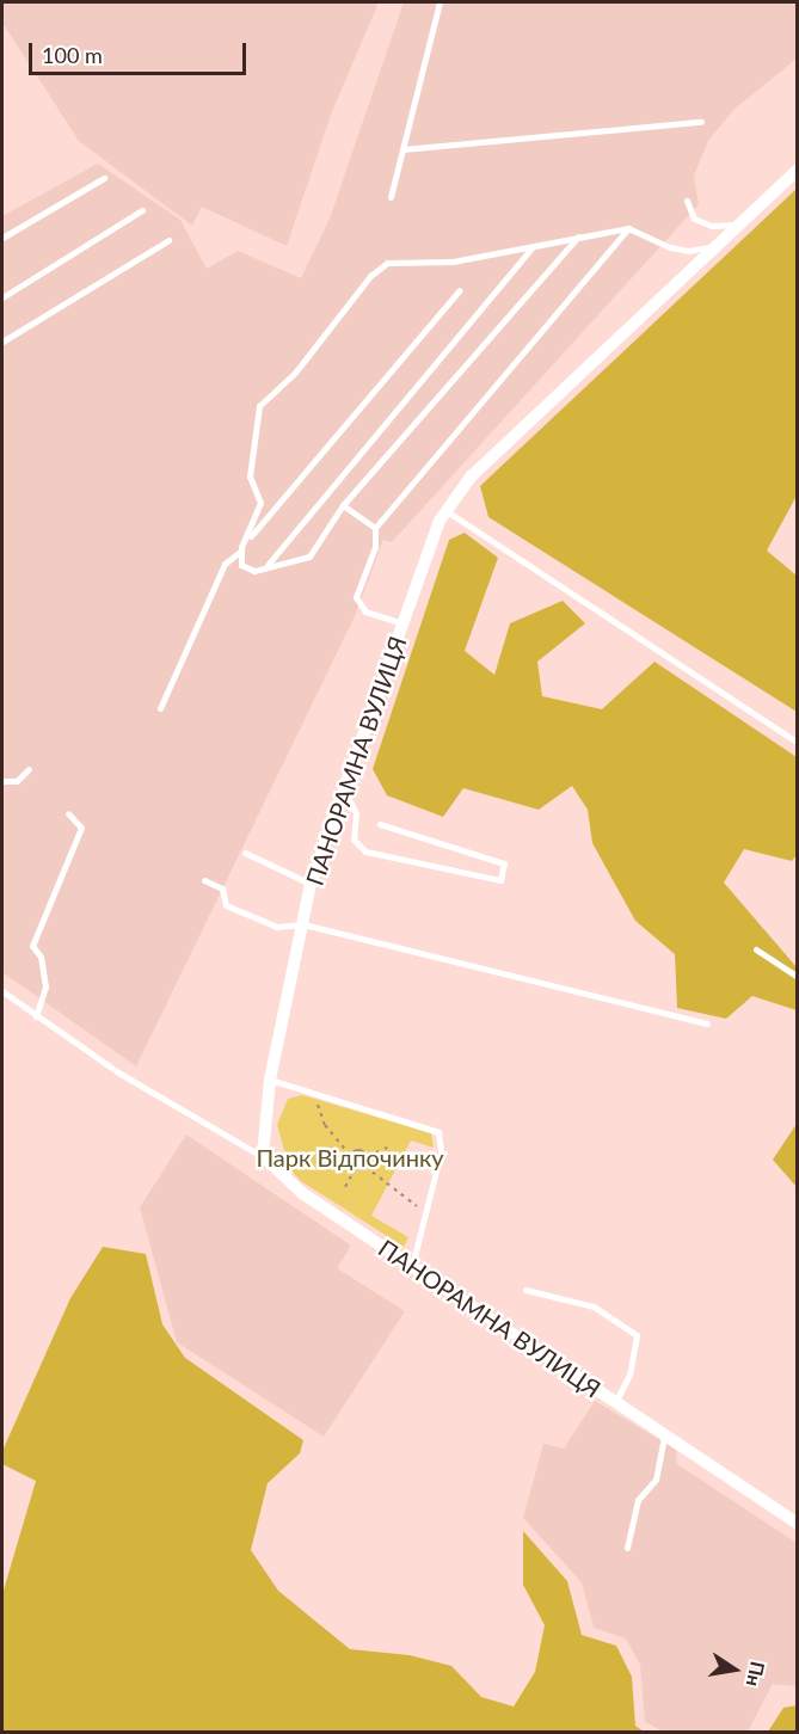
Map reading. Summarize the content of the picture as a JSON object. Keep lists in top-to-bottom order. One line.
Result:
{"streets":{"street":["ПАНОРАМНА ВУЛИЦЯ"]},"parks":["Парк Відпочинку"],"scale_bar":"100 m","north":"right"}
